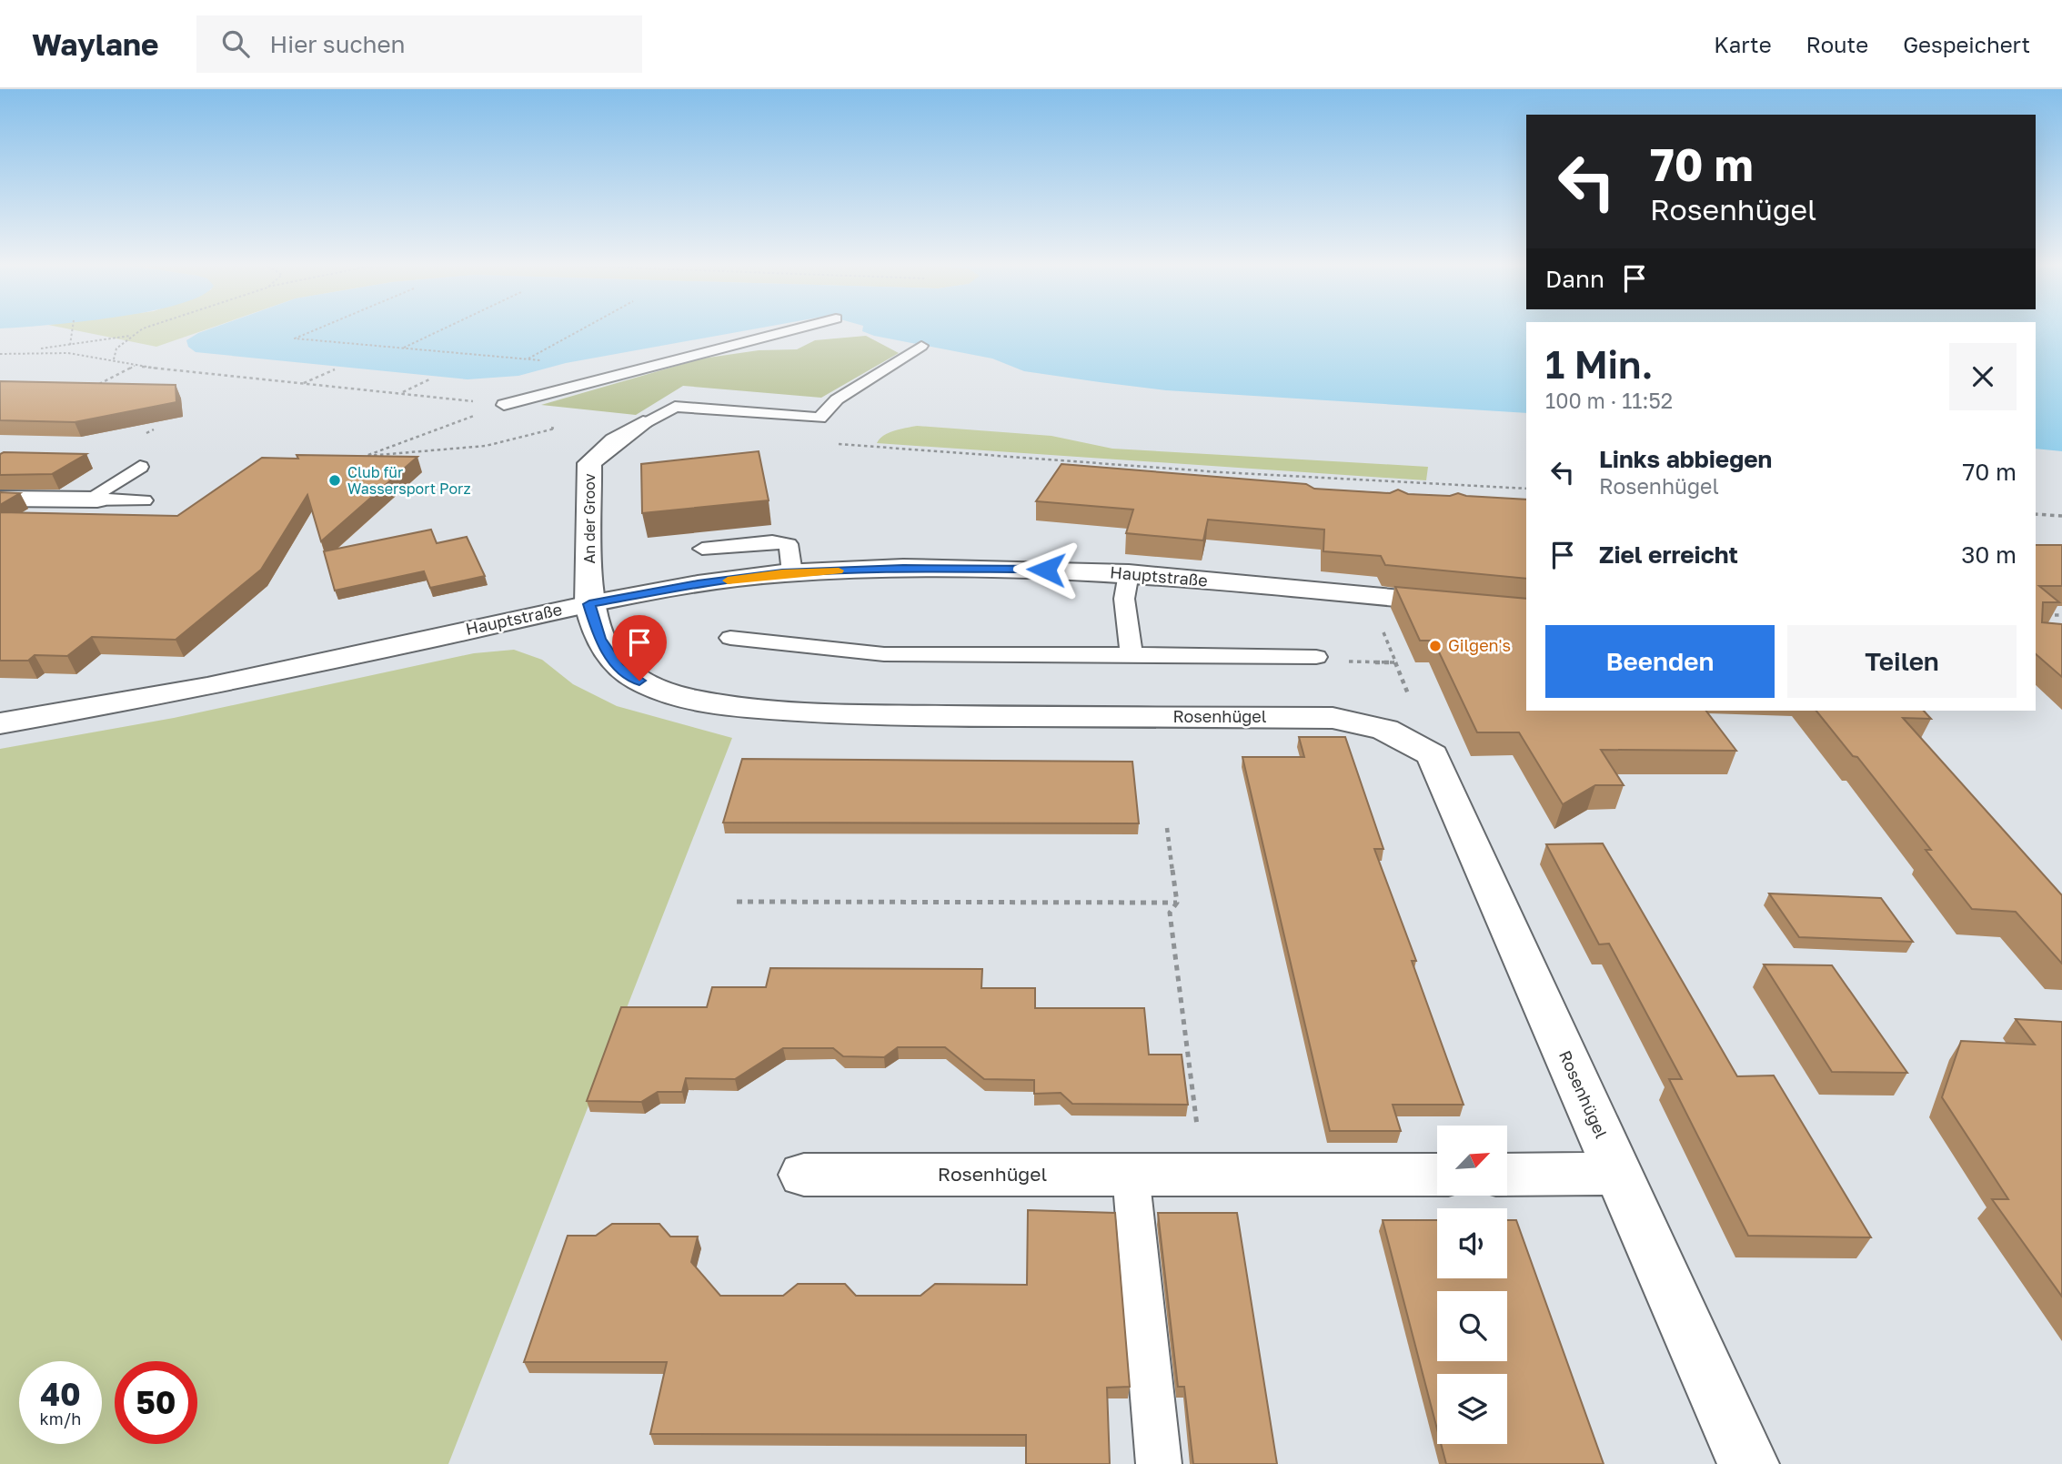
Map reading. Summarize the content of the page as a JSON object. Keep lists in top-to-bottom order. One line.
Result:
{"streets":{"street":["An der Groov","Hauptstraße","Rosenhügel"]},"crossings":[["An der Groov","Hauptstraße"],["An der Groov","Rosenhügel"],["Hauptstraße","Rosenhügel"]],"places":["Club für Wassersport Porz","Gilgen's"],"north":"top right","page":{"header":"Waylane","search":"Hier suchen","nav":["Karte","Route","Gespeichert"],"turn":["70 m","Rosenhügel"],"then":"Dann","heading":["1 Min.","100 m · 11:52"],"list":[{"name":"Links abbiegen","note":"Rosenhügel","value":"70 m"},{"name":"Ziel erreicht","value":"30 m"}],"buttons":["Beenden","Teilen"],"speed":"40 km/h","limit":"50"}}
